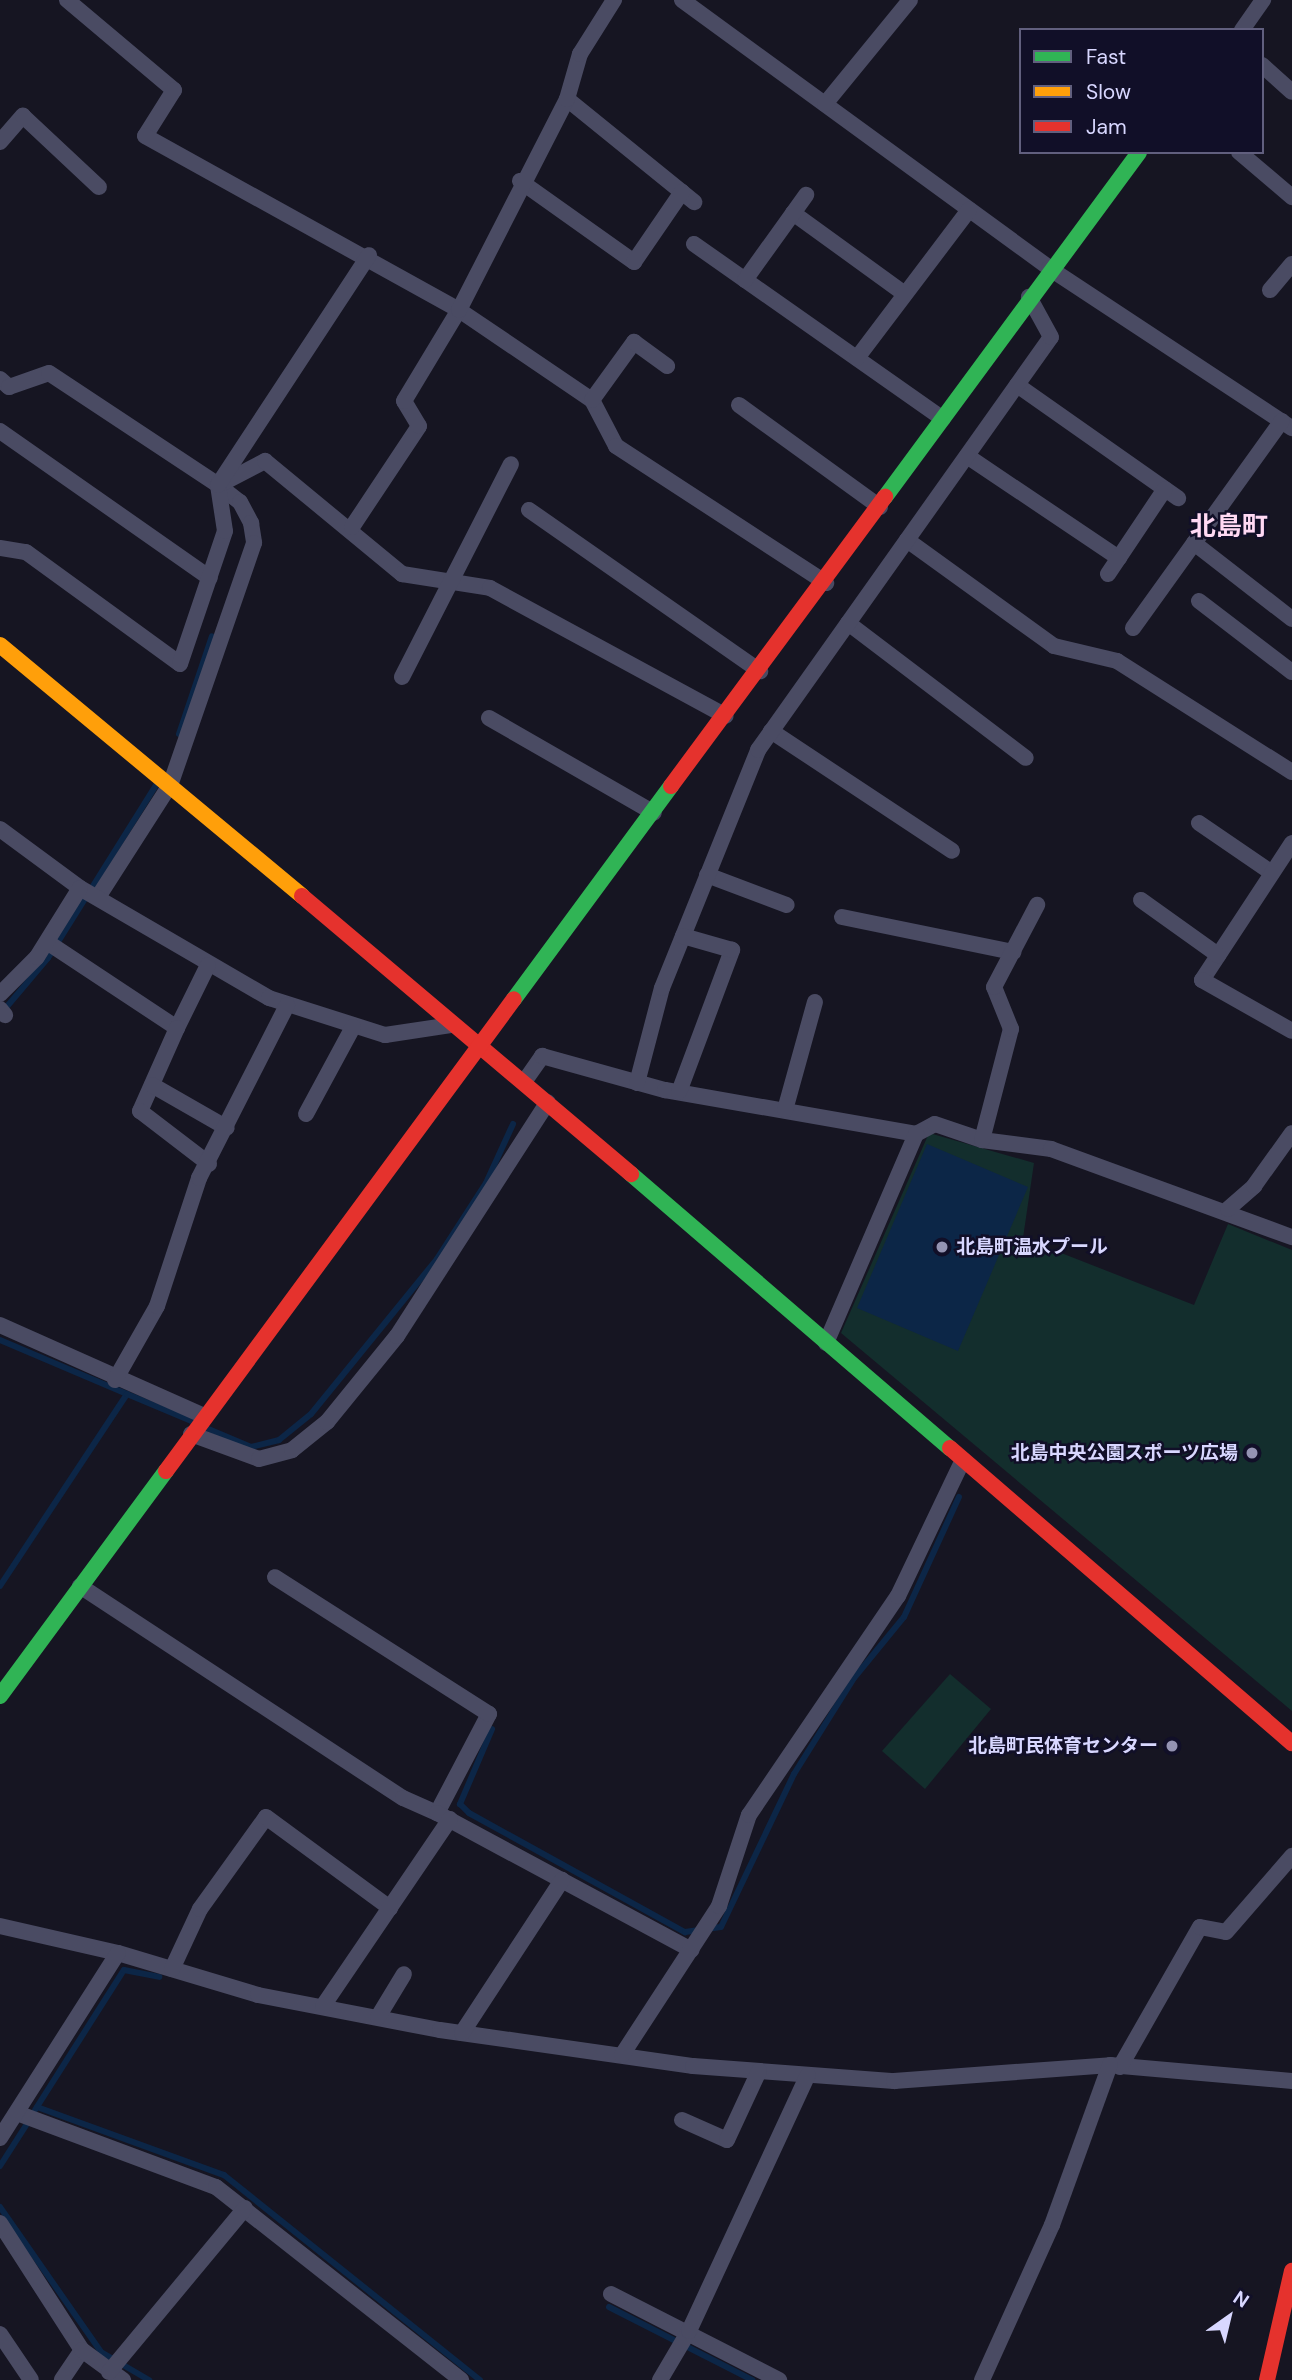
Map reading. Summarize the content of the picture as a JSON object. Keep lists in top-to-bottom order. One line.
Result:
{"districts":["北島町"],"places":["北島町温水プール","北島中央公園スポーツ広場","北島町民体育センター"],"legend":["Fast","Slow","Jam"],"north":"top right"}
